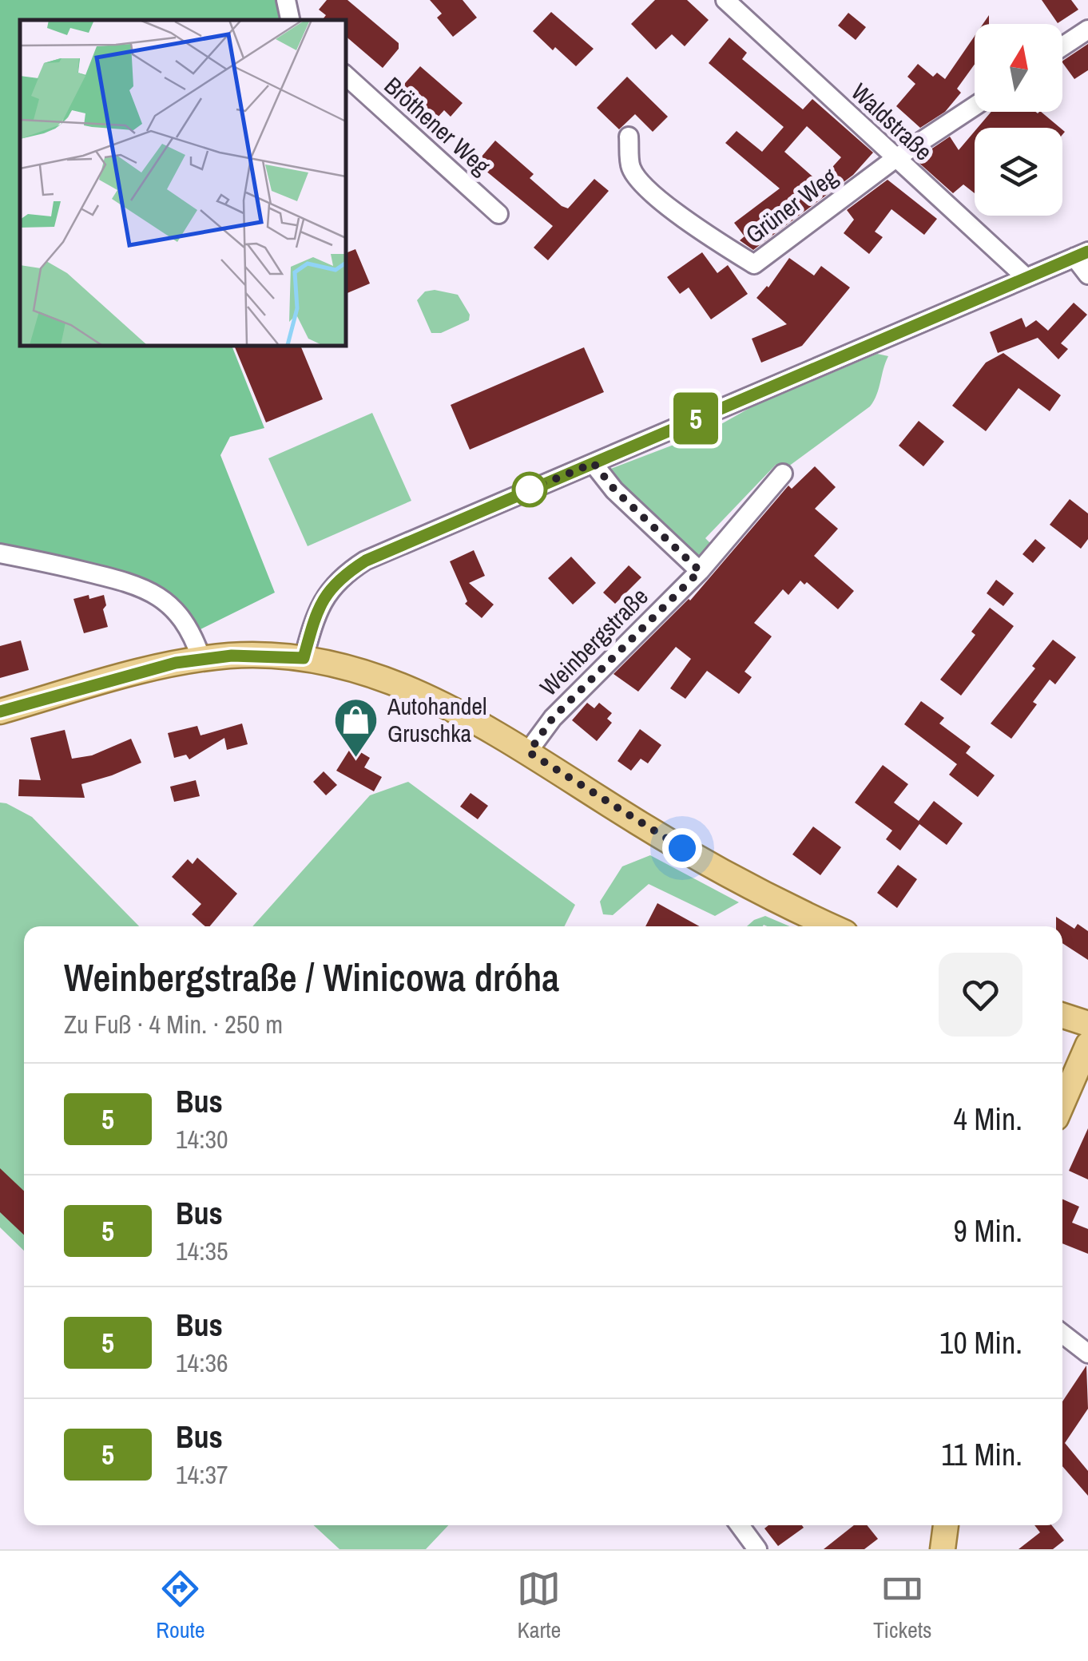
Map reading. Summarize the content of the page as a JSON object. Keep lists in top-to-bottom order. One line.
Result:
{"streets":{"street":["Waldstraße","Bröthener Weg","Grüner Weg","Weinbergstraße"]},"crossings":[["Waldstraße","Grüner Weg"]],"places":{"shop":["Autohandel Gruschka"]},"lines":["bus line 5"],"north":"top","page":{"on_map":"5","heading":["Weinbergstraße / Winicowa dróha","Zu Fuß · 4 Min. · 250 m"],"list":[{"mark":"5","name":"Bus","note":"14:30","value":"4 Min."},{"mark":"5","name":"Bus","note":"14:35","value":"9 Min."},{"mark":"5","name":"Bus","note":"14:36","value":"10 Min."},{"mark":"5","name":"Bus","note":"14:37","value":"11 Min."}],"tabs":["Route","Karte","Tickets"]}}
